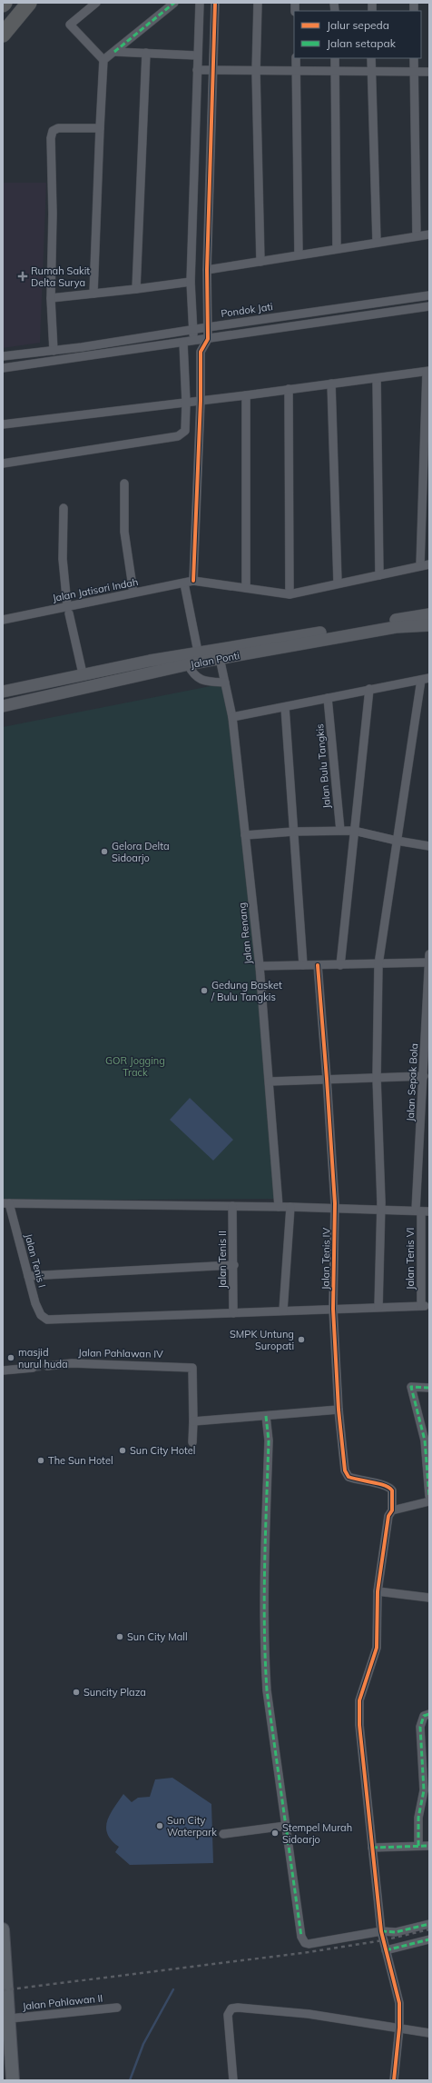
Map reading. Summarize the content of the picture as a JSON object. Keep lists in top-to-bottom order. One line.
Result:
{"streets":{"main road":["Jalan Ponti"],"street":["Pondok Jati","Jalan Jatisari Indah","Jalan Bulu Tangkis","Jalan Renang","Jalan Sepak Bola","Jalan Tenis IV","Jalan Tenis VI","Jalan Tenis II","Jalan Tenis I","Jalan Pahlawan IV","Jalan Pahlawan II"]},"crossings":[["Jalan Ponti","Jalan Renang"],["Jalan Sepak Bola","Jalan Tenis VI"],["Jalan Tenis II","Jalan Tenis I"]],"parks":["GOR Jogging Track"],"places":{"health":["Rumah Sakit Delta Surya"],"other":["Gelora Delta Sidoarjo","Gedung Basket / Bulu Tangkis","SMPK Untung Suropati","masjid nurul huda","Sun City Hotel","The Sun Hotel","Sun City Mall","Suncity Plaza","Sun City Waterpark","Stempel Murah Sidoarjo"]},"legend":["Jalur sepeda","Jalan setapak"]}
